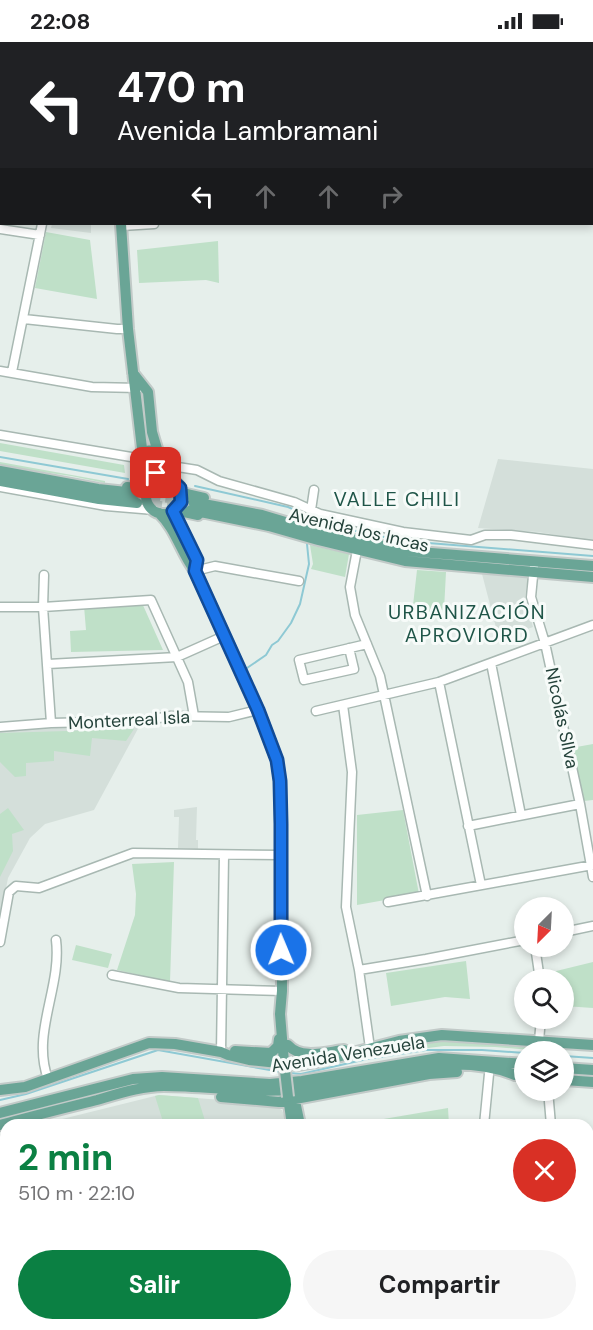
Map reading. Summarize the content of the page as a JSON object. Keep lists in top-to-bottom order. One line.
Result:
{"streets":{"main road":["Avenida los Incas","Avenida Venezuela"],"street":["Nicolás SIlva","Monterreal Isla"]},"crossings":[["Avenida los Incas","Nicolás SIlva"]],"districts":["VALLE CHILI","URBANIZACIÓN APROVIORD"],"north":"bottom left","page":{"status":"22:08","turn":["470 m","Avenida Lambramani"],"heading":["2 min","510 m · 22:10"],"buttons":["Salir","Compartir"]}}
